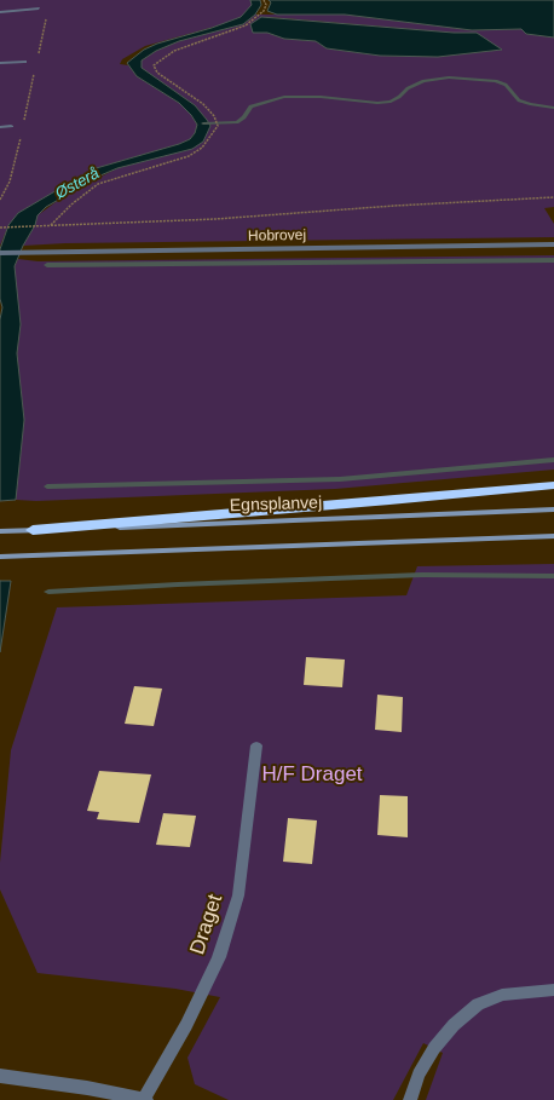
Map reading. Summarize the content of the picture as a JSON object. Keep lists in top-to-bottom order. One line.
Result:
{"streets":{"main road":["Egnsplanvej"],"street":["Hobrovej","Draget"]},"water":["Østerå"],"parks":["H/F Draget"]}
